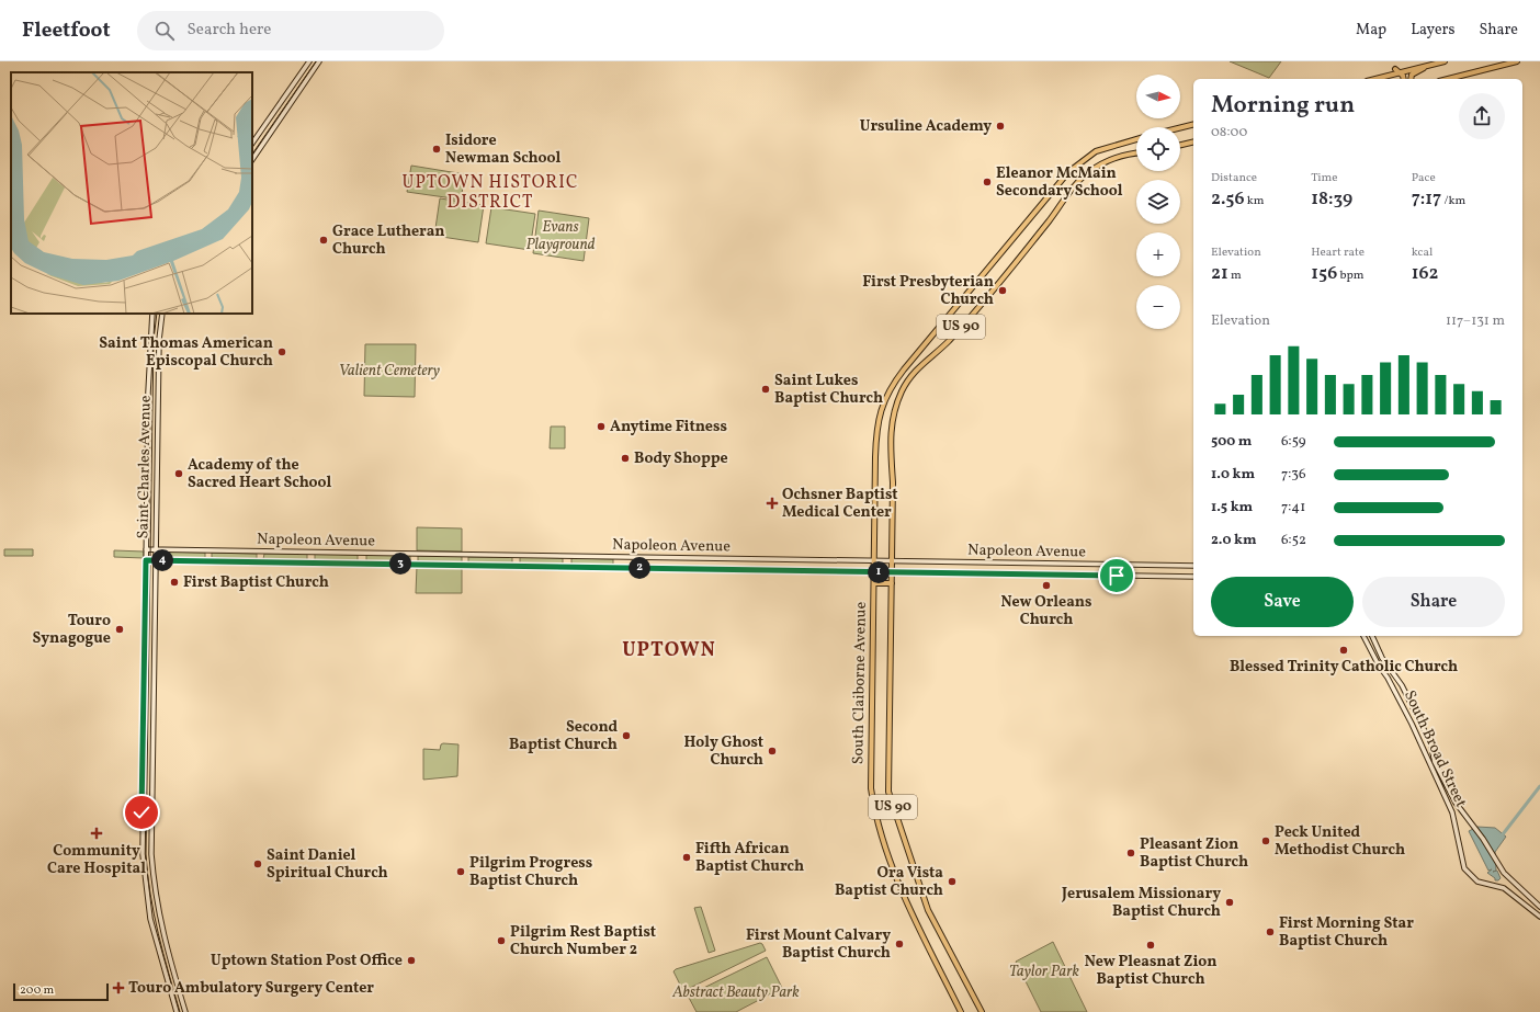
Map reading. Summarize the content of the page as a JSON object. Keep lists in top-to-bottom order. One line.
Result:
{"streets":{"main road":["US 90","Saint Charles Avenue","Napoleon Avenue","South Claiborne Avenue","South Broad Street"]},"crossings":[["Saint Charles Avenue","Napoleon Avenue"],["Napoleon Avenue","South Claiborne Avenue"]],"districts":["UPTOWN HISTORIC DISTRICT","UPTOWN"],"parks":["Evans Playground","Valient Cemetery","Taylor Park","Abstract Beauty Park"],"places":{"other":["Ursuline Academy","Isidore Newman School","Eleanor McMain Secondary School","Grace Lutheran Church","First Presbyterian Church","Saint Thomas American Episcopal Church","Saint Lukes Baptist Church","Anytime Fitness","Body Shoppe","Academy of the Sacred Heart School","First Baptist Church","New Orleans Church","Touro Synagogue","Blessed Trinity Catholic Church","Second Baptist Church","Holy Ghost Church","Peck United Methodist Church","Pleasant Zion Baptist Church","Fifth African Baptist Church","Saint Daniel Spiritual Church","Pilgrim Progress Baptist Church","Ora Vista Baptist Church","Jerusalem Missionary Baptist Church","First Morning Star Baptist Church","Pilgrim Rest Baptist Church Number 2","First Mount Calvary Baptist Church","New Pleasnat Zion Baptist Church","Uptown Station Post Office"],"health":["Ochsner Baptist Medical Center","Community Care Hospital","Touro Ambulatory Surgery Center"]},"scale_bar":"200 m","north":"right","page":{"header":"Fleetfoot","search":"Search here","nav":["Map","Layers","Share"],"map_buttons":["+","−"],"heading":["Morning run","08:00"],"stats":[["Distance","2.56 km"],["Time","18:39"],["Pace","7:17 /km"],["Elevation","21 m"],["Heart rate","156 bpm"],["kcal","162"]],"chart":["Elevation","117–131 m"],"list":[{"name":"500 m","note":"6:59"},{"name":"1.0 km","note":"7:36"},{"name":"1.5 km","note":"7:41"},{"name":"2.0 km","note":"6:52"}],"pins":["4","3","2","1"],"buttons":["Save","Share"],"scale":"200 m"}}
